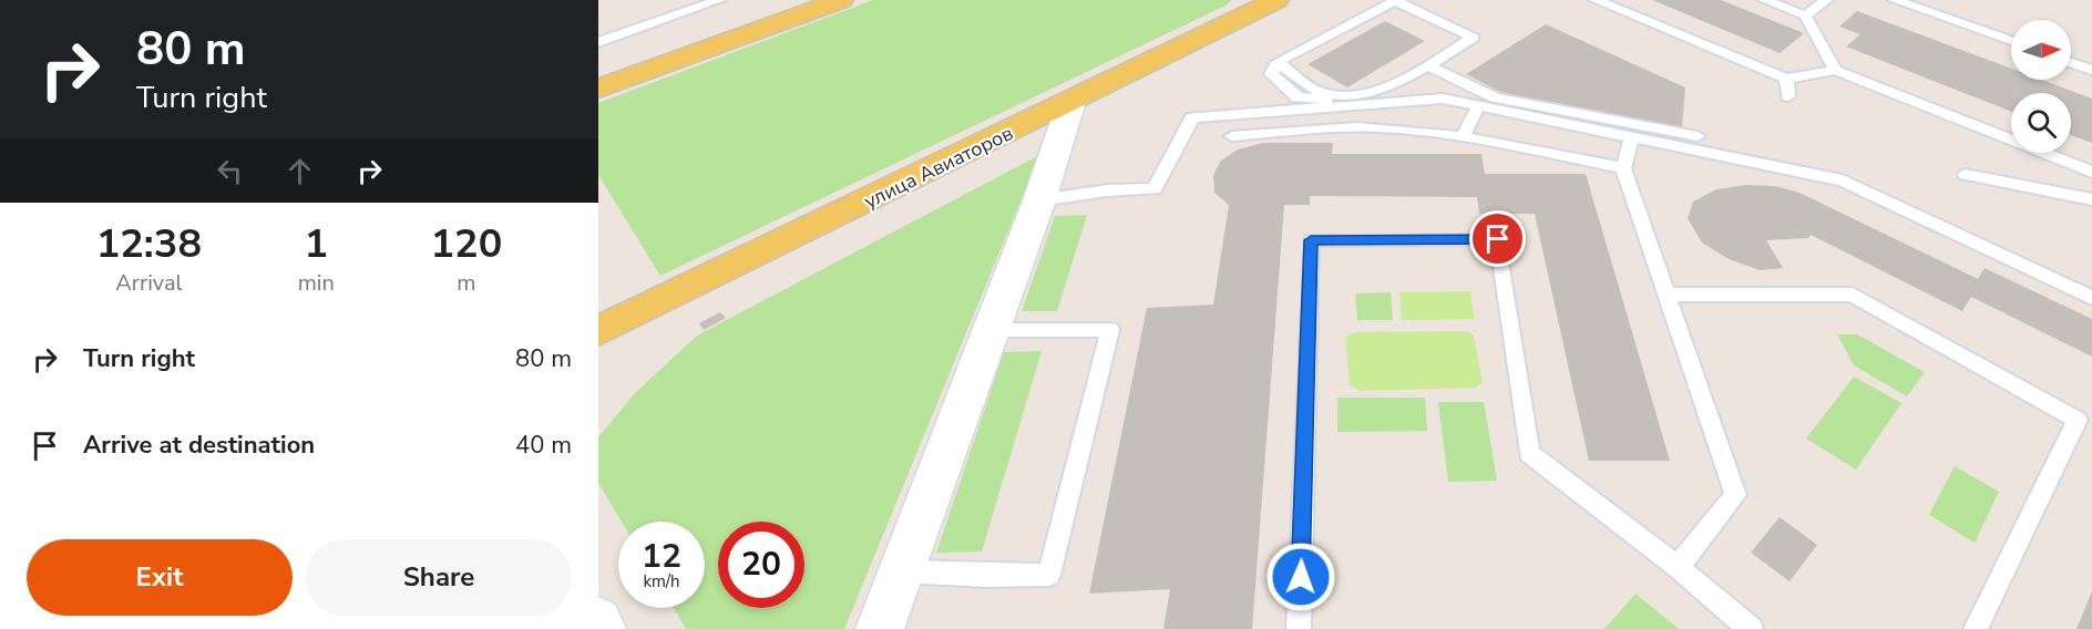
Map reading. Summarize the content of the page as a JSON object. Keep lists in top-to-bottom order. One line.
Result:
{"streets":{"main road":["улица Авиаторов"]},"north":"right","page":{"turn":["80 m","Turn right"],"eta":["12:38","Arrival","1","min","120","m"],"list":[{"name":"Turn right","value":"80 m"},{"name":"Arrive at destination","value":"40 m"}],"speed":"12 km/h","limit":"20","buttons":["Exit","Share"]}}
